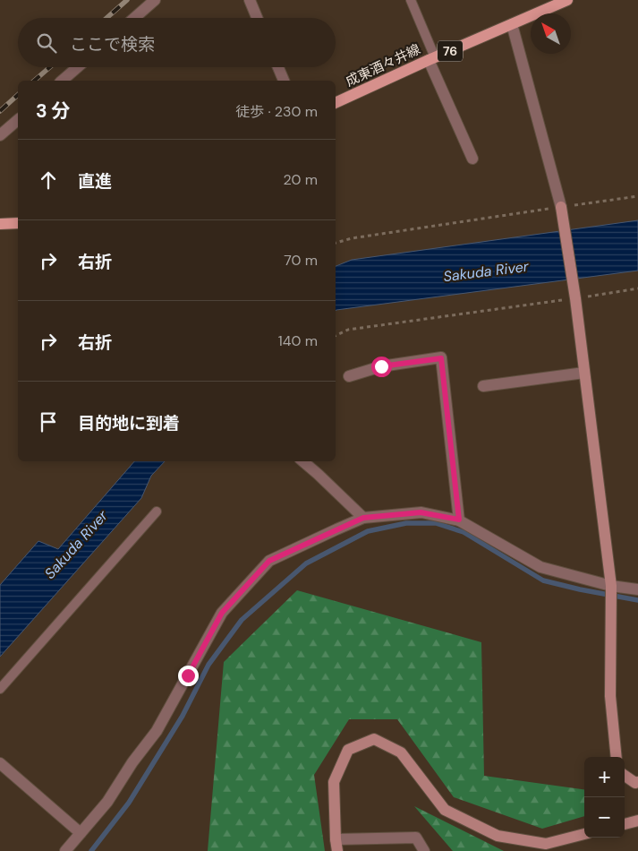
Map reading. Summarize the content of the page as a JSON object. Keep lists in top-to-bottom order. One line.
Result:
{"streets":{"main road":["76","成東酒々井線"]},"water":["Sakuda River"],"north":"top left","page":{"search":"ここで検索","heading":["3 分","徒歩 · 230 m"],"list":[["直進","20 m"],["右折","70 m"],["右折","140 m"],"目的地に到着"],"map_buttons":["+","−"]}}
